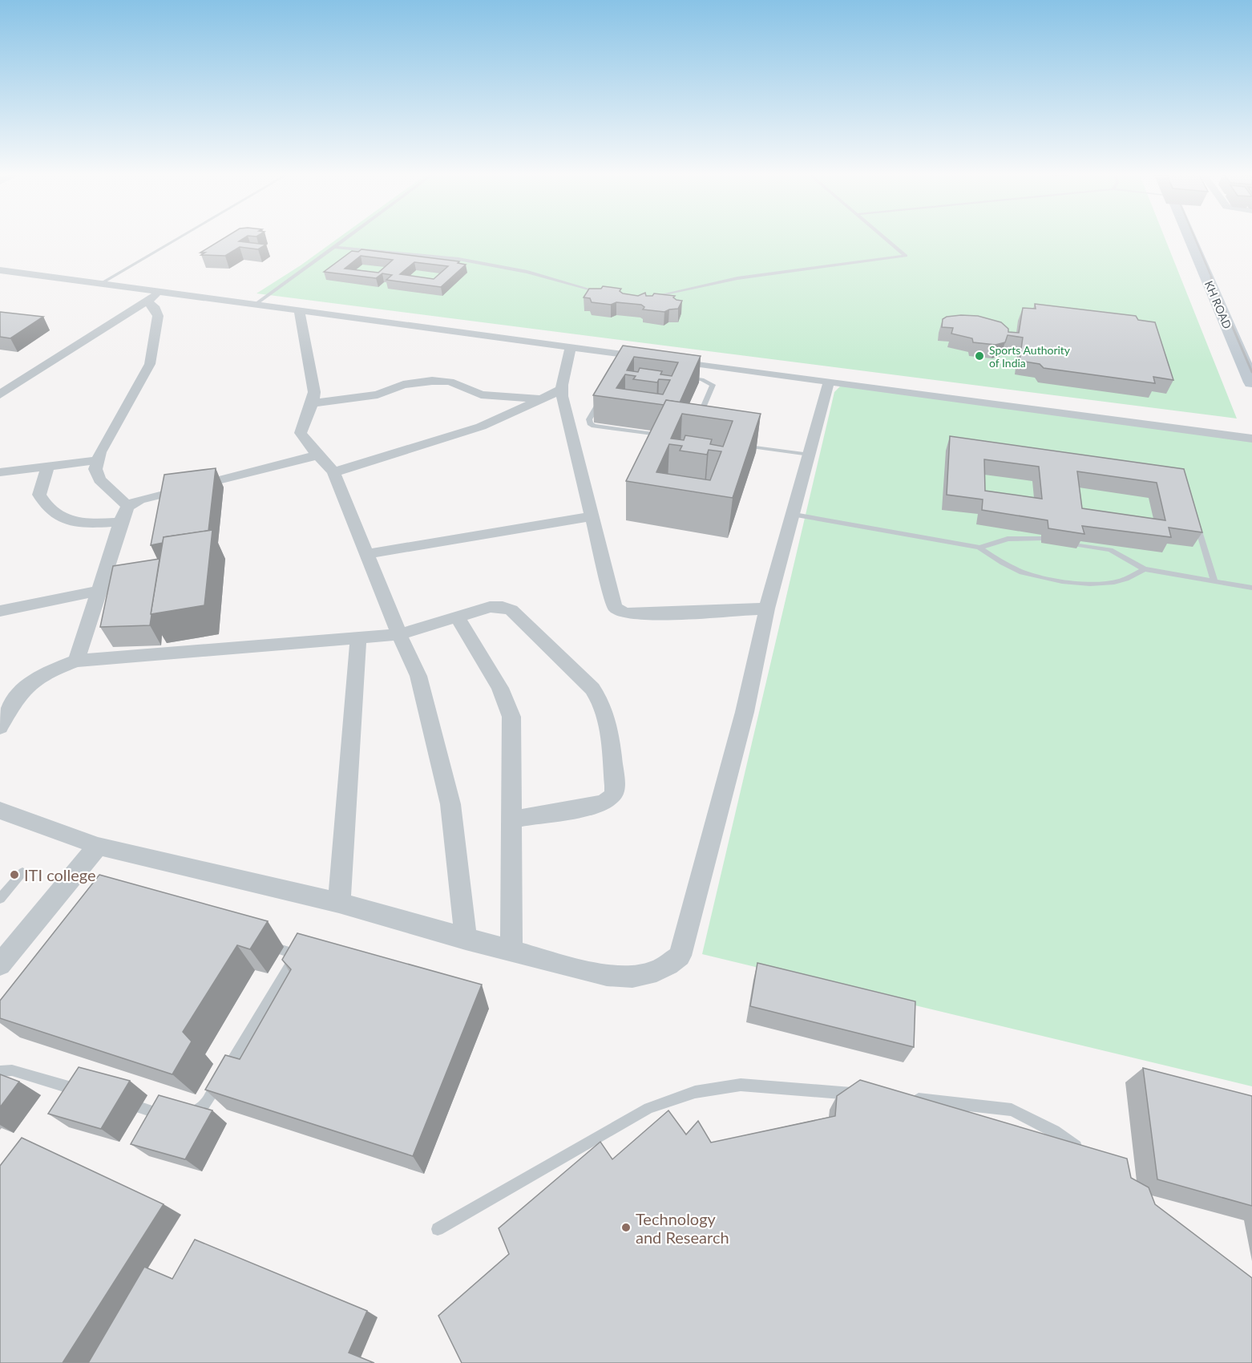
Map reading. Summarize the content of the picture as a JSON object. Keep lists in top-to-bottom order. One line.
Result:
{"streets":{"main road":["KH ROAD"]},"places":["Sports Authority of India","ITI college","Technology and Research"]}
